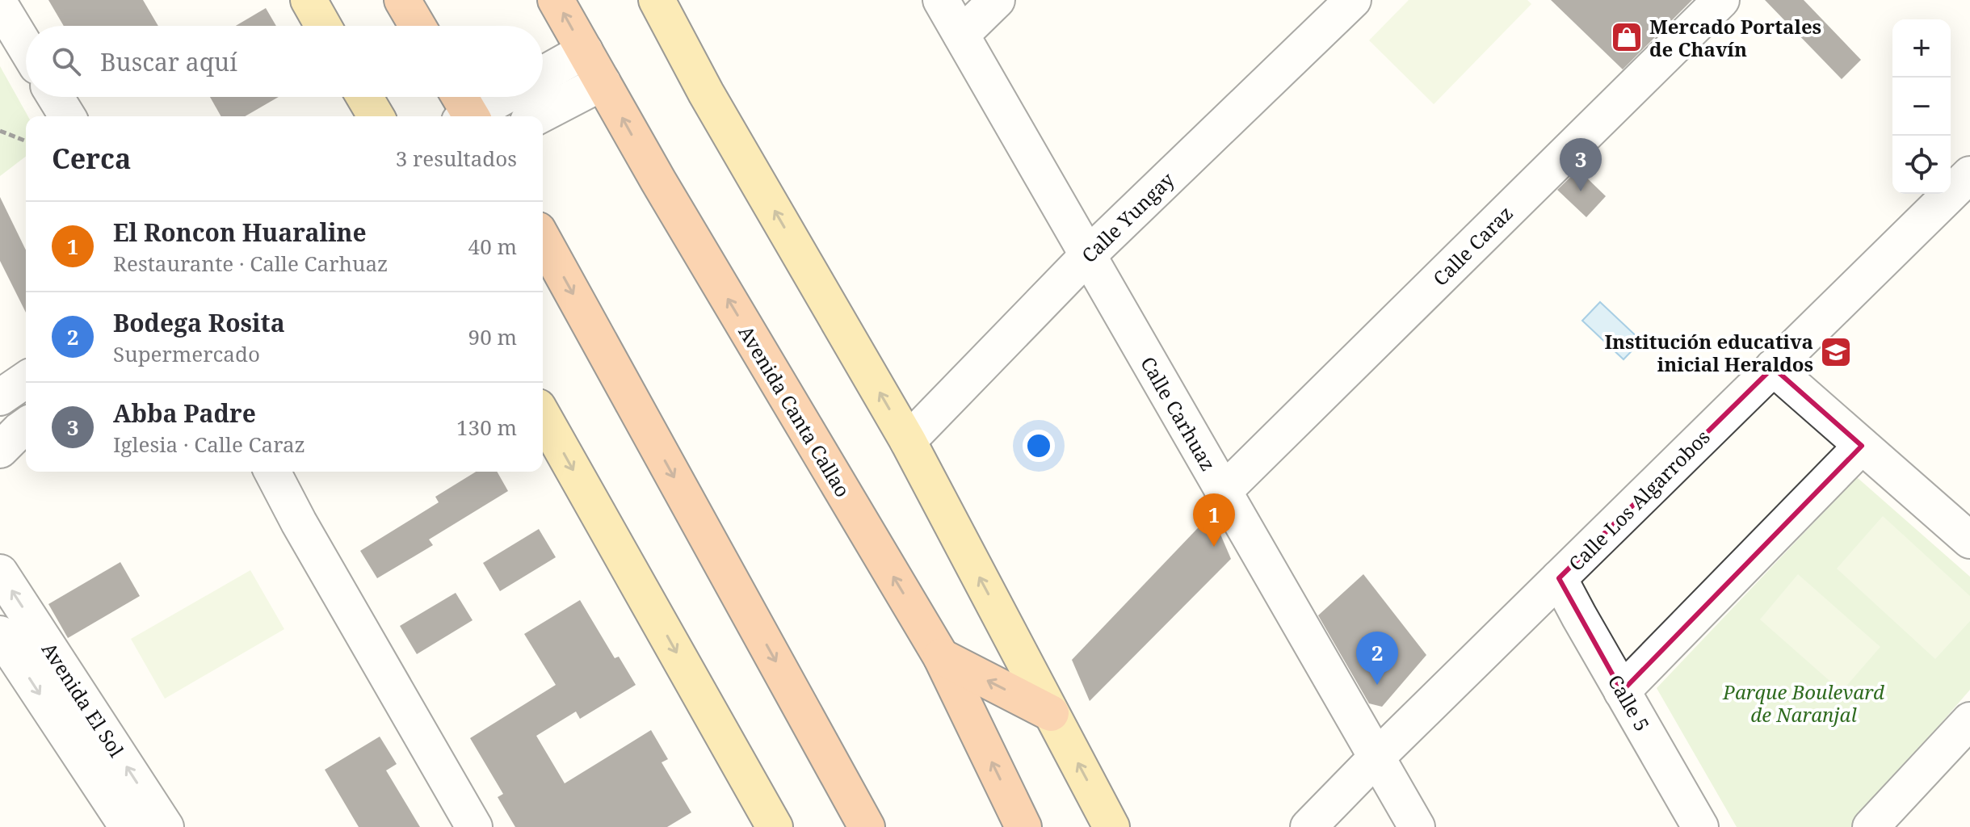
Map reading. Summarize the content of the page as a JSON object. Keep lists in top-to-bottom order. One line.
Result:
{"streets":{"highway":["Avenida Canta Callao"],"street":["Calle Yungay","Calle Caraz","Calle Carhuaz","Calle Los Algarrobos","Avenida El Sol","Calle 5"]},"crossings":[["Calle Yungay","Calle Carhuaz"],["Calle Caraz","Calle Carhuaz"],["Calle Carhuaz","Calle Los Algarrobos"],["Calle Los Algarrobos","Calle 5"]],"parks":["Parque Boulevard de Naranjal"],"places":{"shop":["Mercado Portales de Chavín"],"school or university":["Institución educativa inicial Heraldos"]},"page":{"map_buttons":["+","−"],"search":"Buscar aquí","heading":["Cerca","3 resultados"],"pins":["3","1","2"],"list":[{"mark":"1","name":"El Roncon Huaraline","note":"Restaurante · Calle Carhuaz","value":"40 m"},{"mark":"2","name":"Bodega Rosita","note":"Supermercado","value":"90 m"},{"mark":"3","name":"Abba Padre","note":"Iglesia · Calle Caraz","value":"130 m"}]}}
